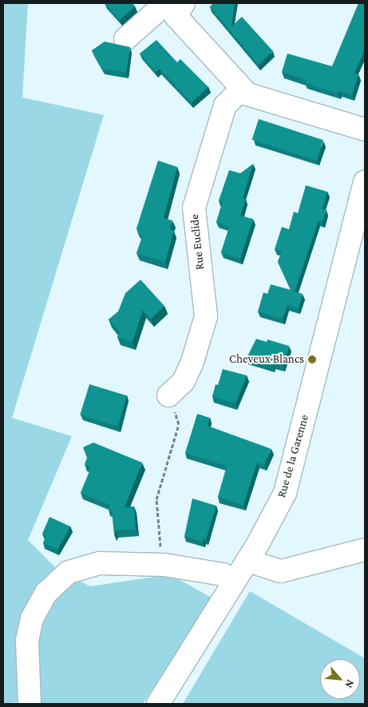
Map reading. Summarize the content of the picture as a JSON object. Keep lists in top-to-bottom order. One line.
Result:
{"streets":{"street":["Rue Euclide","Rue de la Garenne"]},"places":["Cheveux Blancs"],"north":"bottom right"}
